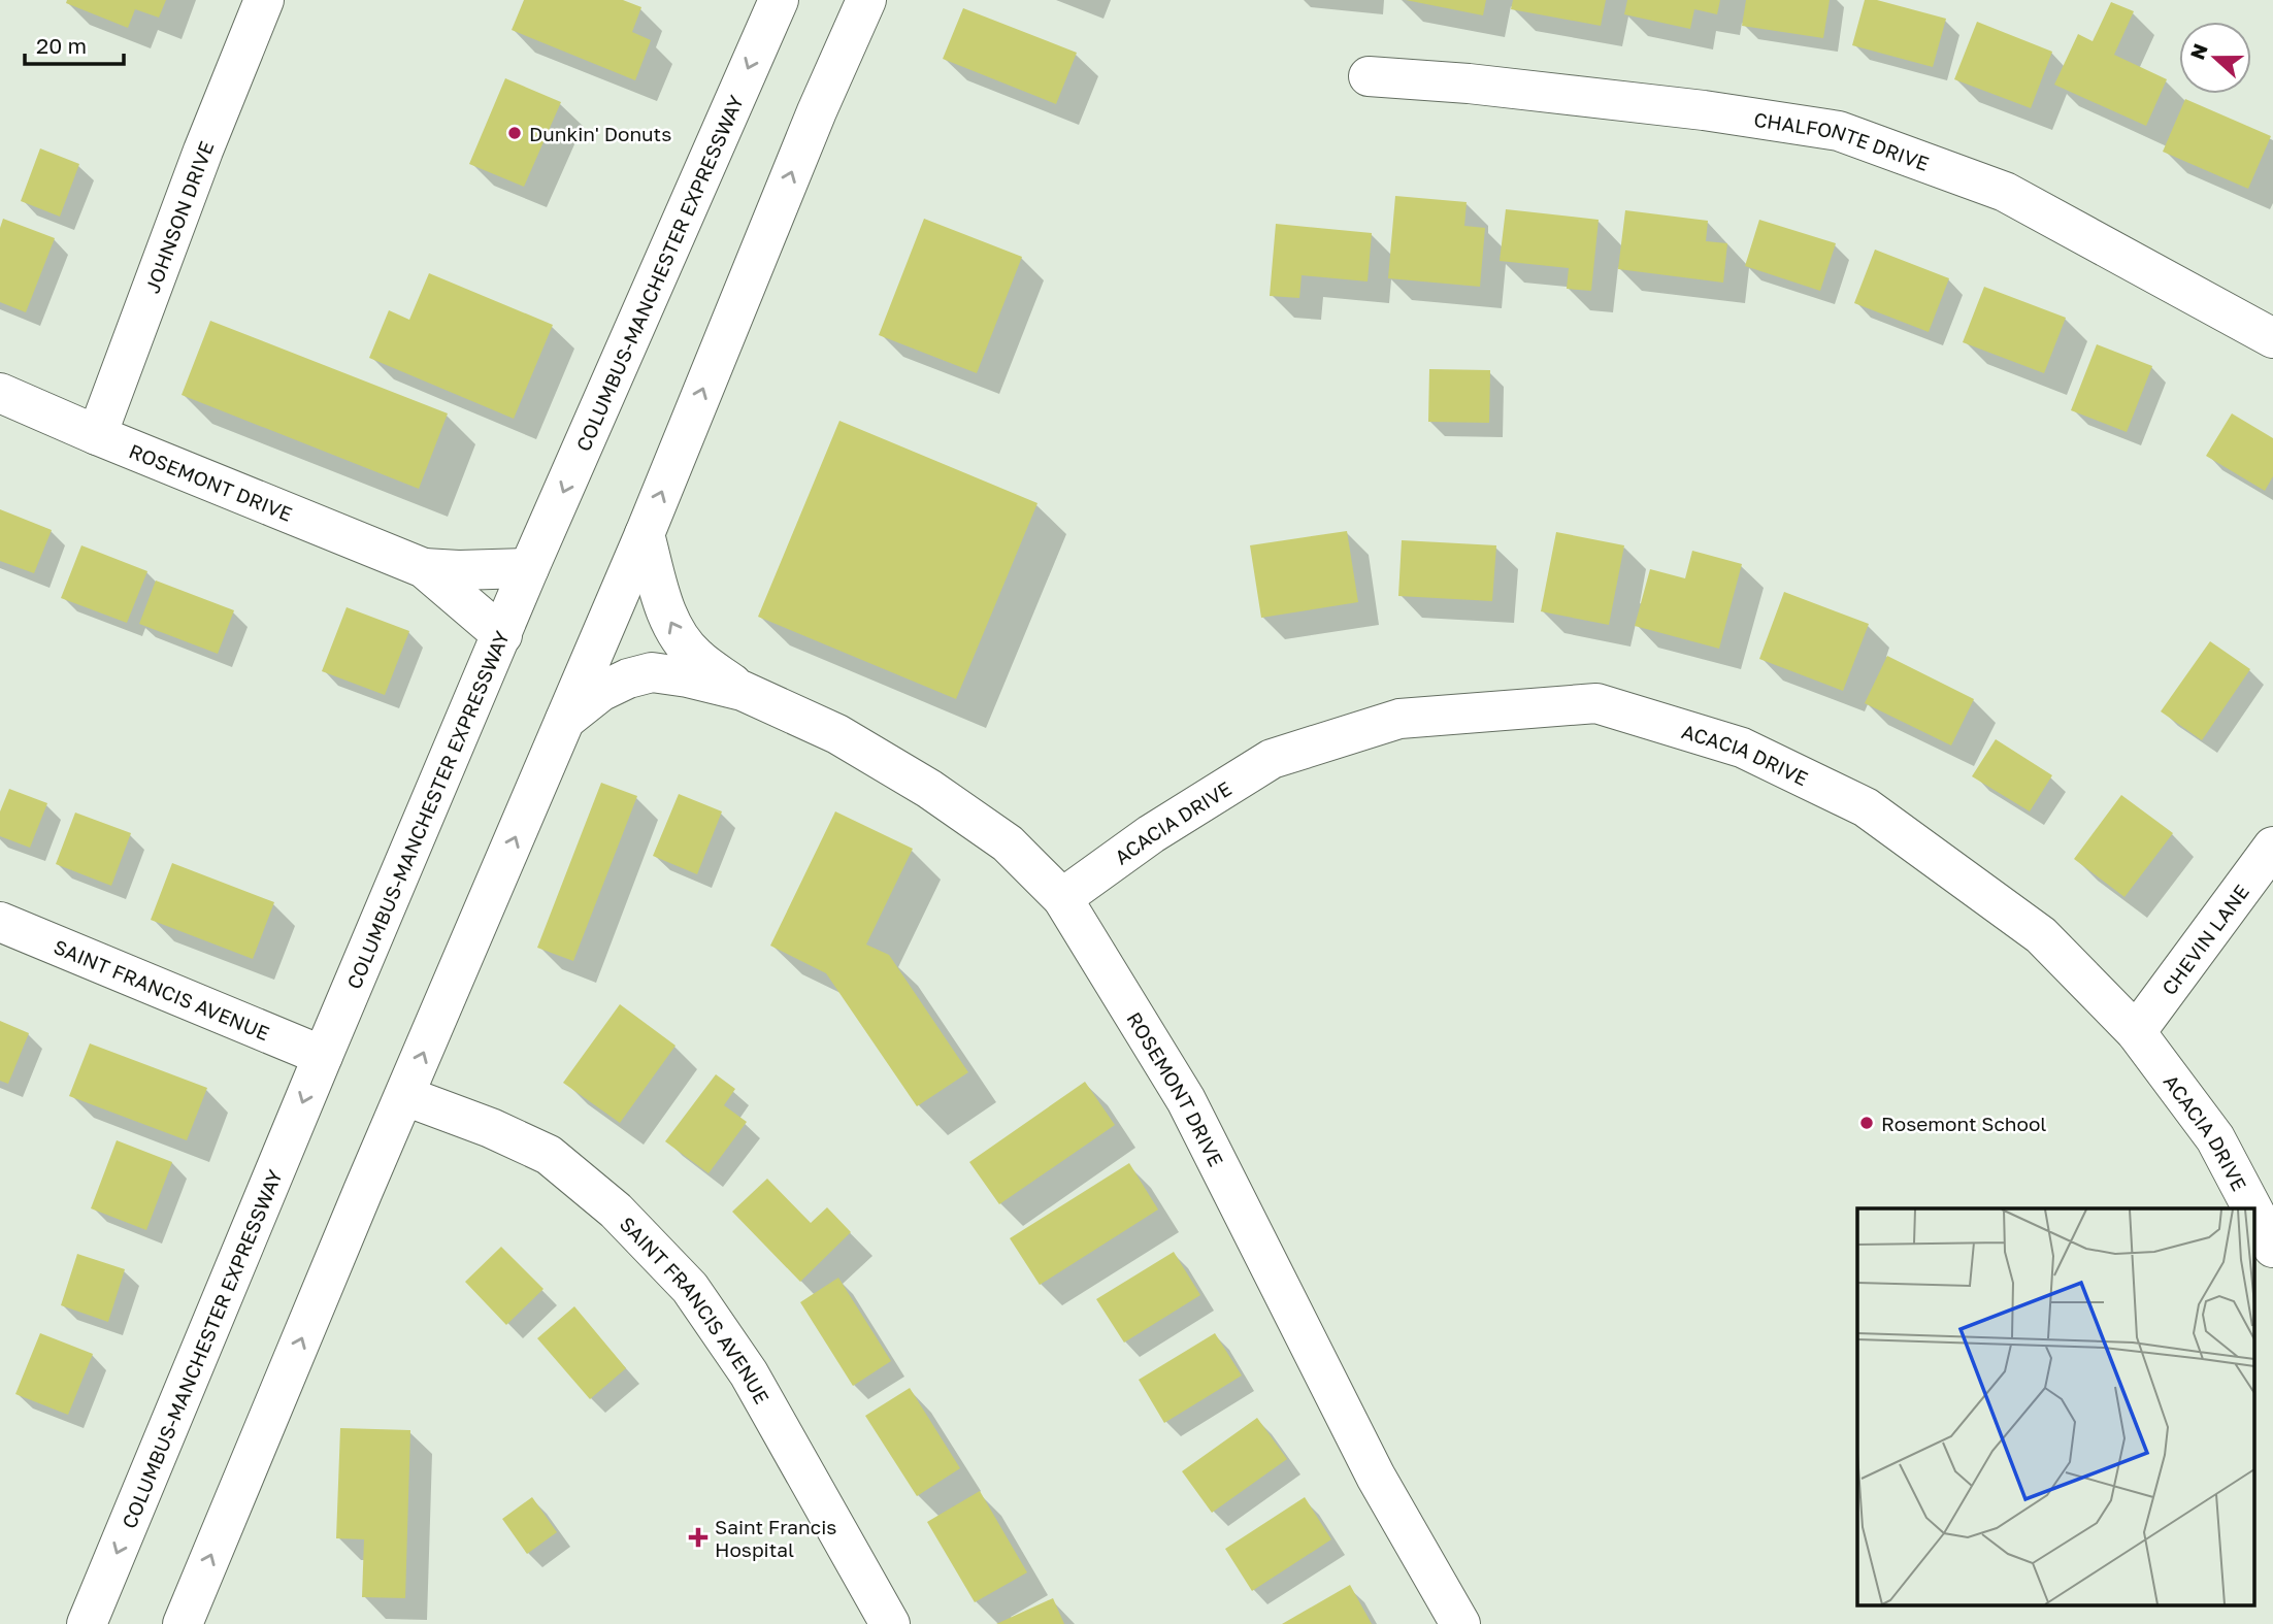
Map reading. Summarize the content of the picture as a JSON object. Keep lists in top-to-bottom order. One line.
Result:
{"streets":{"street":["CHALFONTE DRIVE","JOHNSON DRIVE","COLUMBUS-MANCHESTER EXPRESSWAY","ROSEMONT DRIVE","ACACIA DRIVE","CHEVIN LANE","SAINT FRANCIS AVENUE"]},"crossings":[["JOHNSON DRIVE","ROSEMONT DRIVE"],["COLUMBUS-MANCHESTER EXPRESSWAY","ROSEMONT DRIVE"],["COLUMBUS-MANCHESTER EXPRESSWAY","SAINT FRANCIS AVENUE"],["ROSEMONT DRIVE","ACACIA DRIVE"],["ACACIA DRIVE","CHEVIN LANE"]],"places":{"other":["Dunkin' Donuts","Rosemont School"],"health":["Saint Francis Hospital"]},"scale_bar":"20 m","north":"left"}
